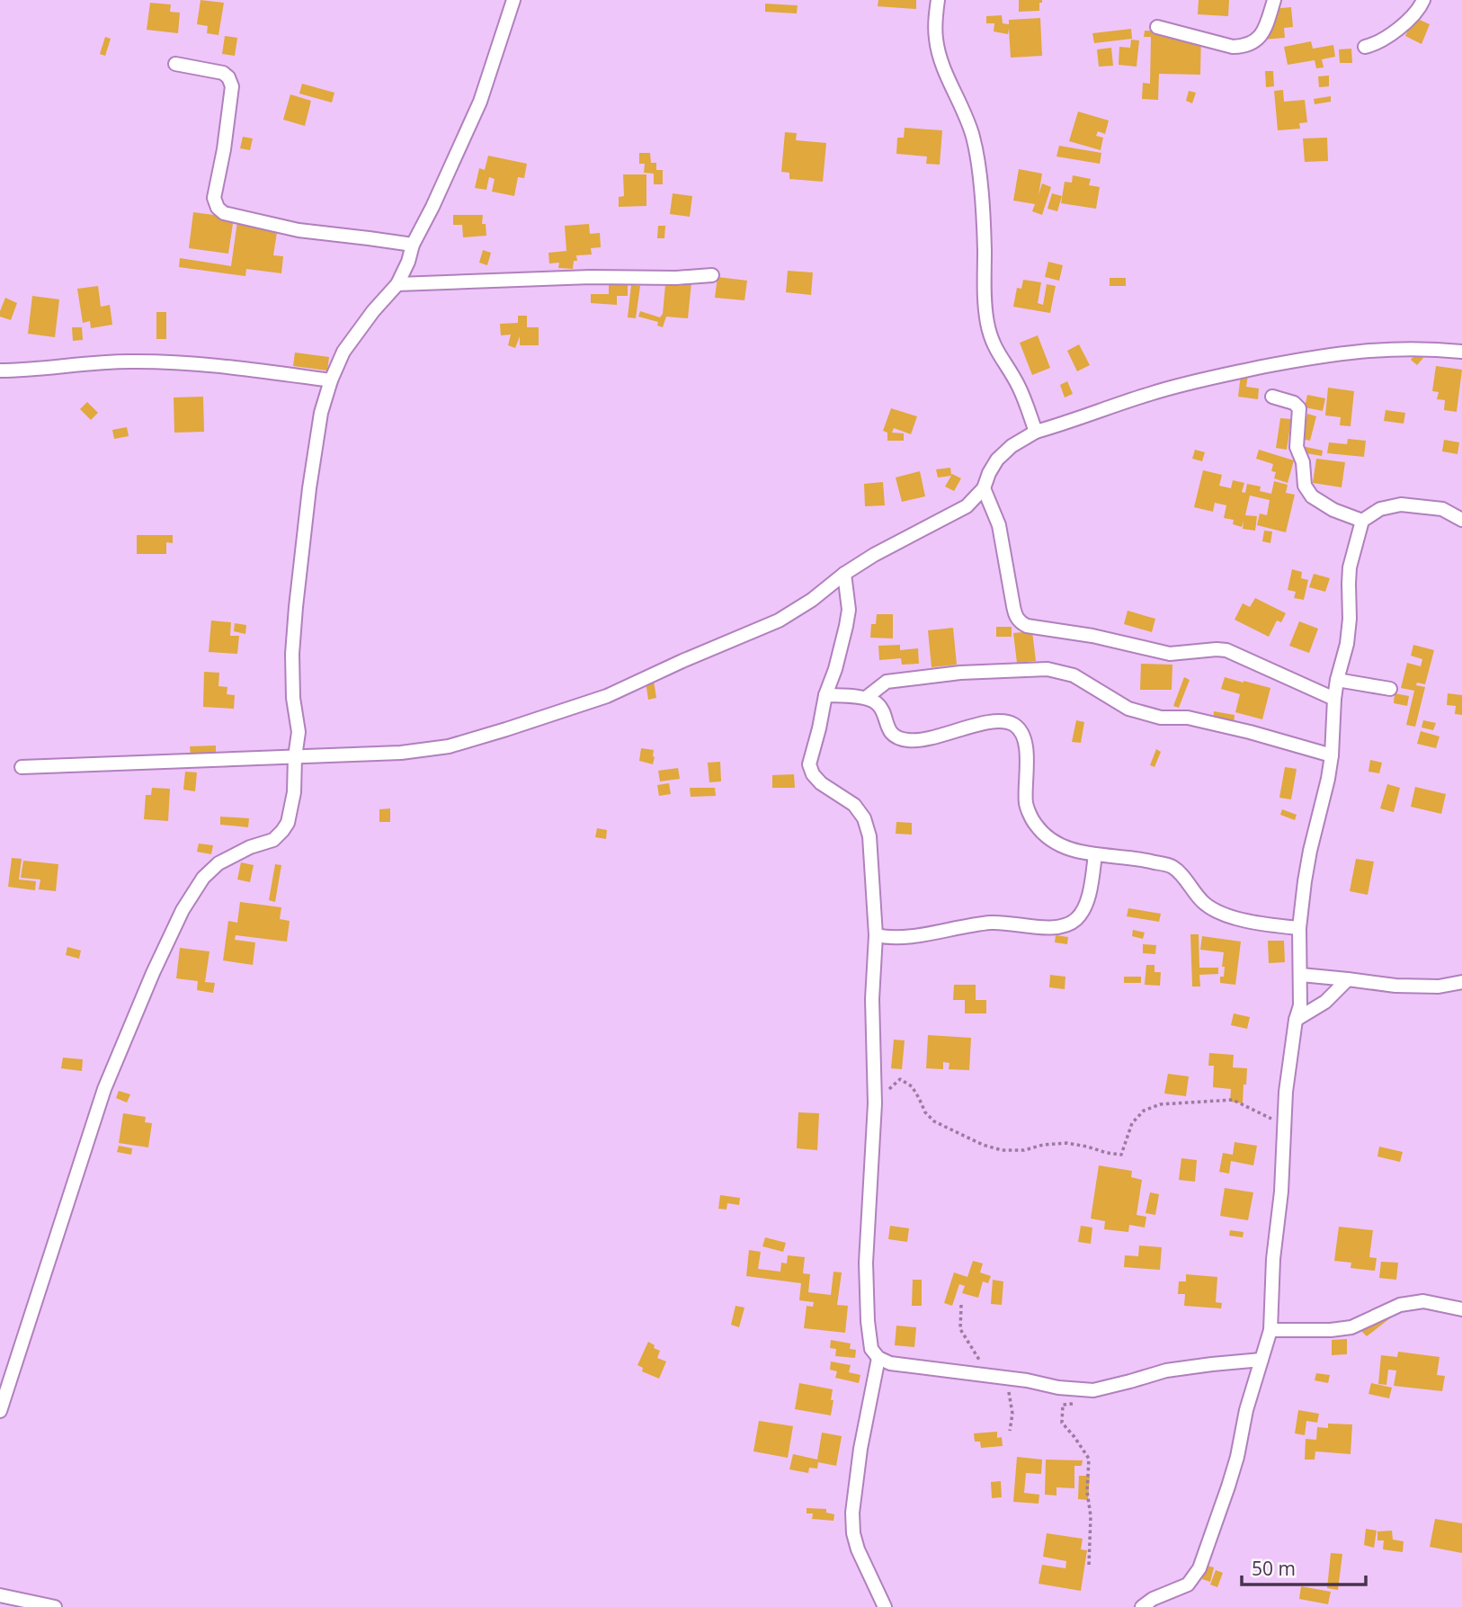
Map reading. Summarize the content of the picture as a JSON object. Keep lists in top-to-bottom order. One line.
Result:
{"scale_bar":"50 m"}
